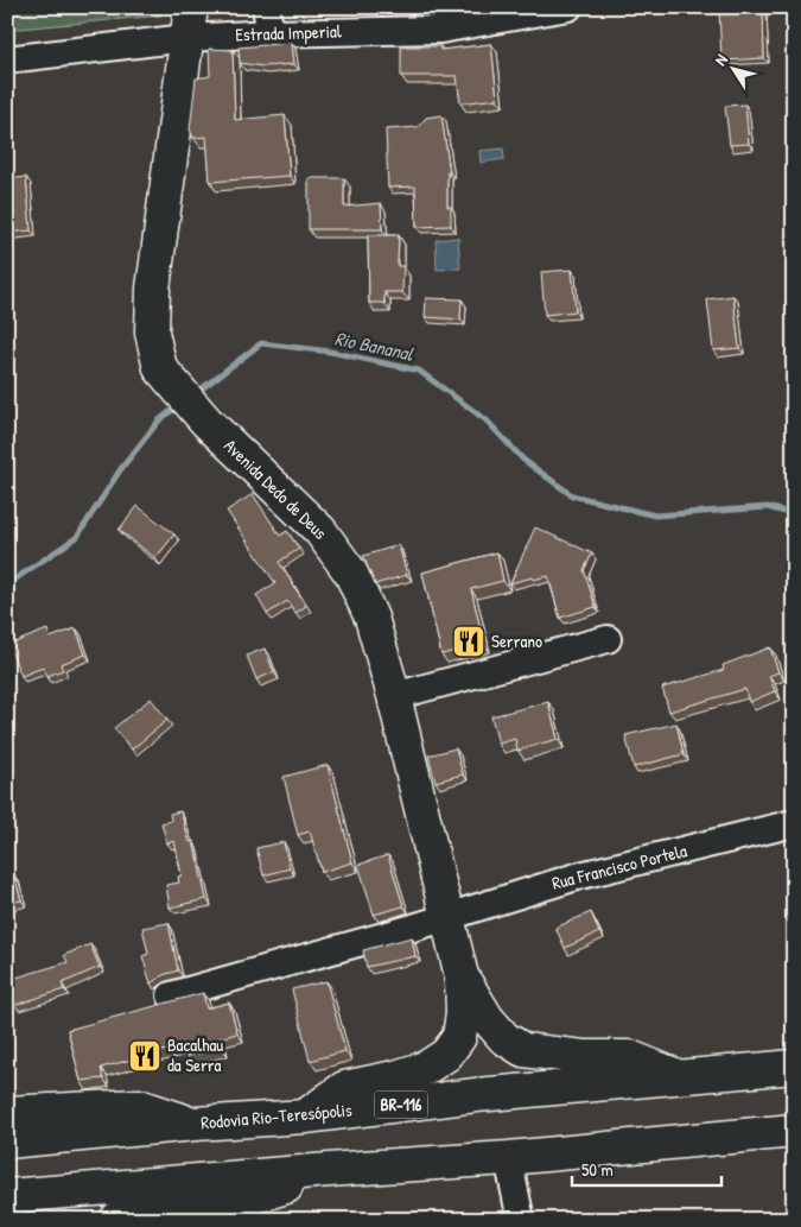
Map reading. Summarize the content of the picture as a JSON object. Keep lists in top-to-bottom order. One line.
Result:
{"streets":{"main road":["Avenida Dedo de Deus","BR-116","Rodovia Rio-Teresópolis"],"street":["Estrada Imperial","Rua Francisco Portela"]},"crossings":[["Estrada Imperial","Avenida Dedo de Deus"],["Avenida Dedo de Deus","Rua Francisco Portela"]],"water":["Rio Bananal"],"places":{"restaurant":["Serrano","Bacalhau da Serra"]},"scale_bar":"50 m","north":"top left"}
